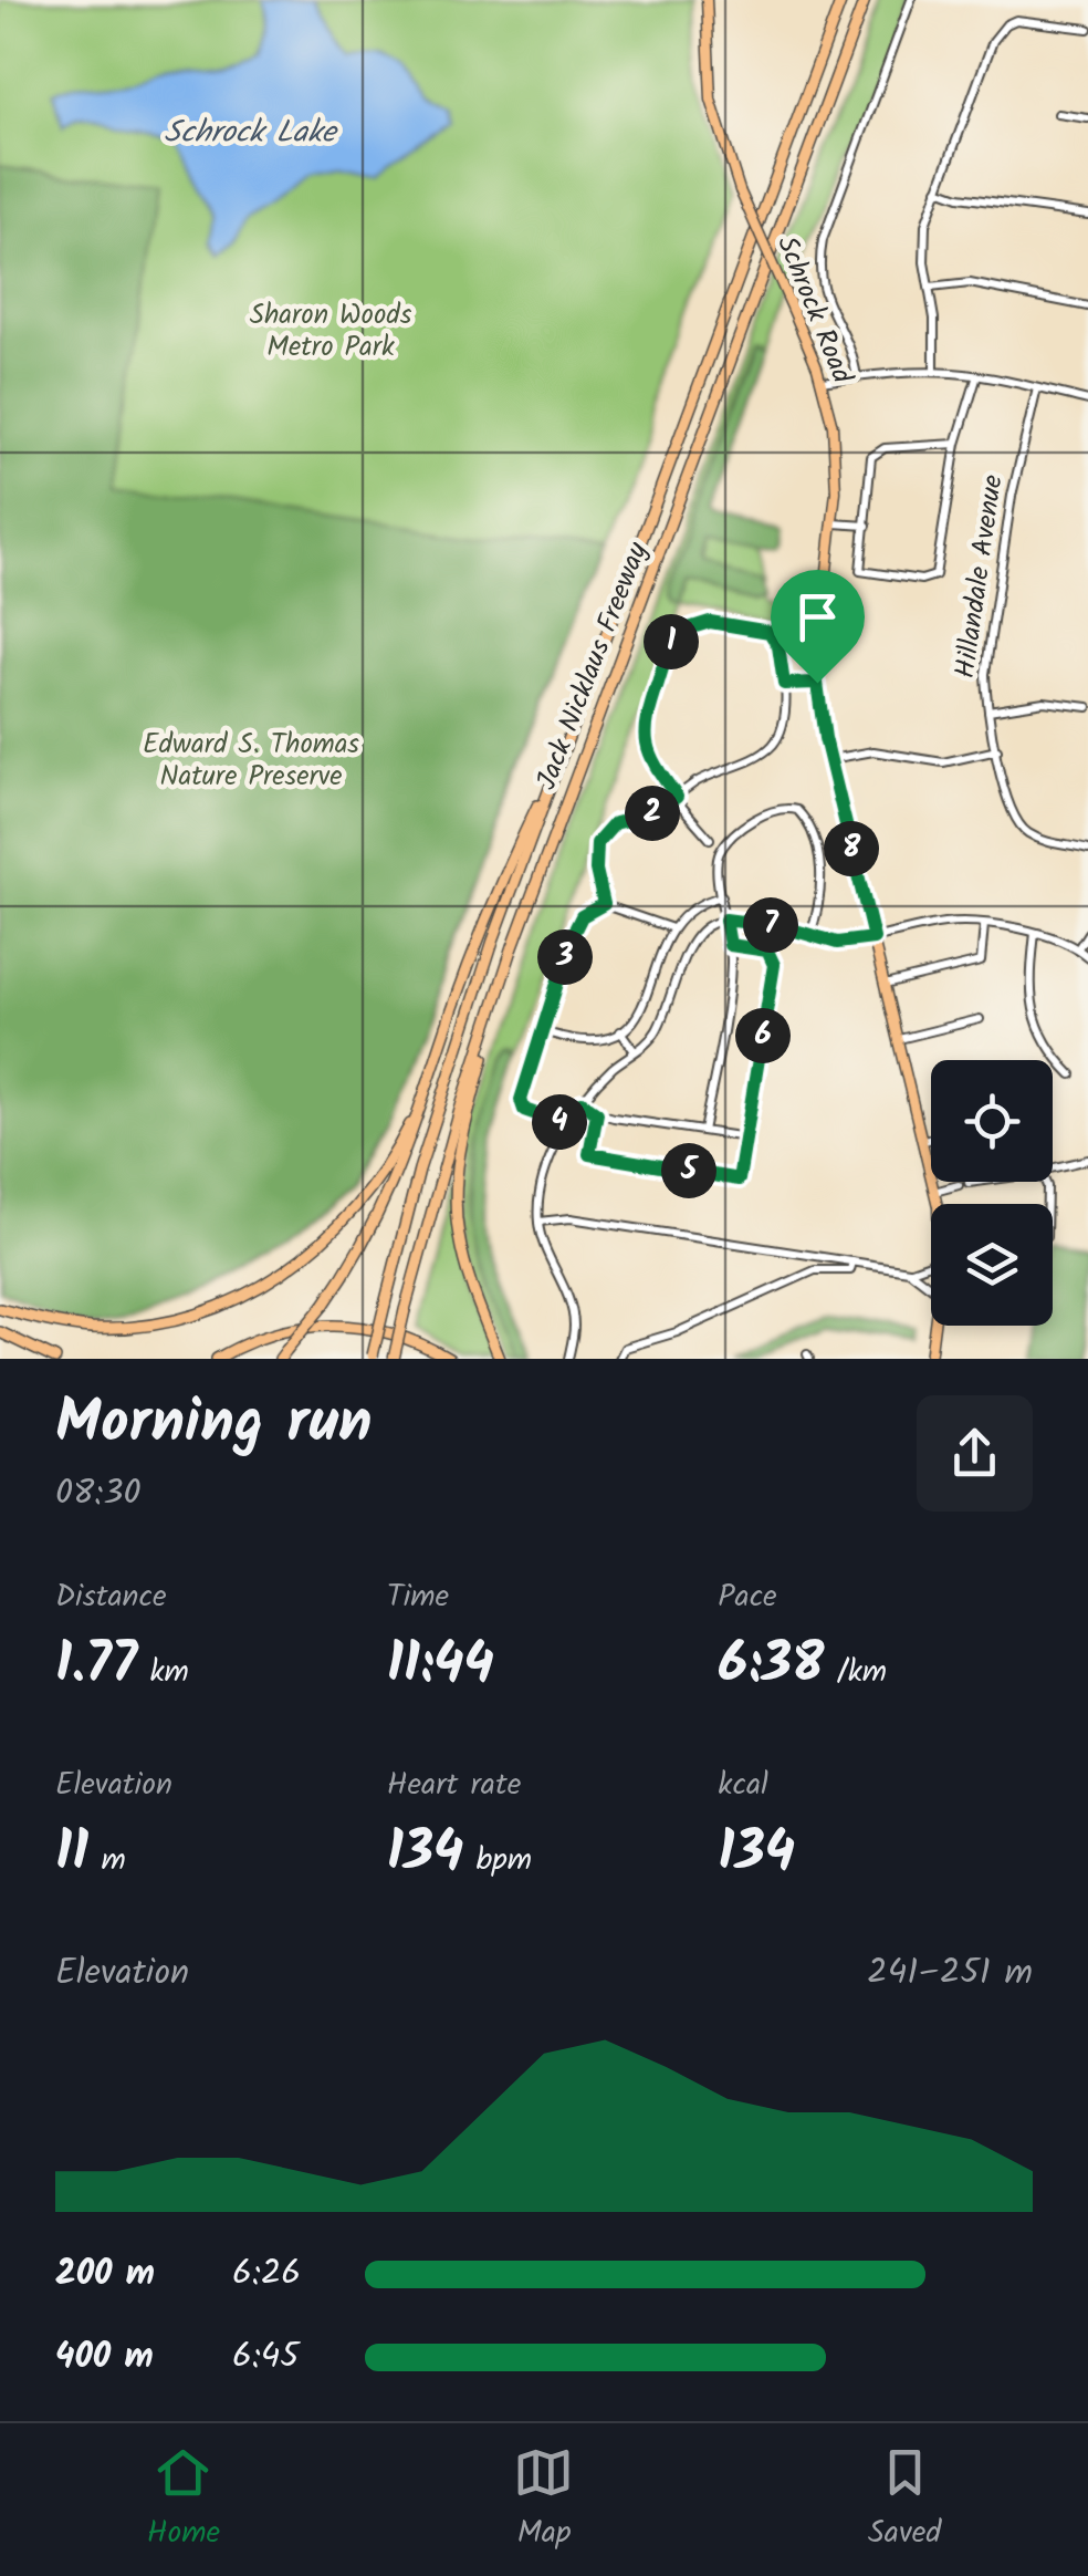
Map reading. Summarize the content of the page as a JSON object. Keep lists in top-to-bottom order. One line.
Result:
{"streets":{"highway":["Jack Nicklaus Freeway"],"main road":["Schrock Road"],"street":["Hillandale Avenue"]},"water":["Schrock Lake"],"parks":["Sharon Woods Metro Park","Edward S. Thomas Nature Preserve"],"page":{"pins":["1","2","8","7","3","6","4","5"],"heading":["Morning run","08:30"],"stats":[["Distance","1.77 km"],["Time","11:44"],["Pace","6:38 /km"],["Elevation","11 m"],["Heart rate","134 bpm"],["kcal","134"]],"chart":["Elevation","241–251 m"],"list":[{"name":"200 m","note":"6:26"},{"name":"400 m","note":"6:45"}],"tabs":["Home","Map","Saved"]}}
